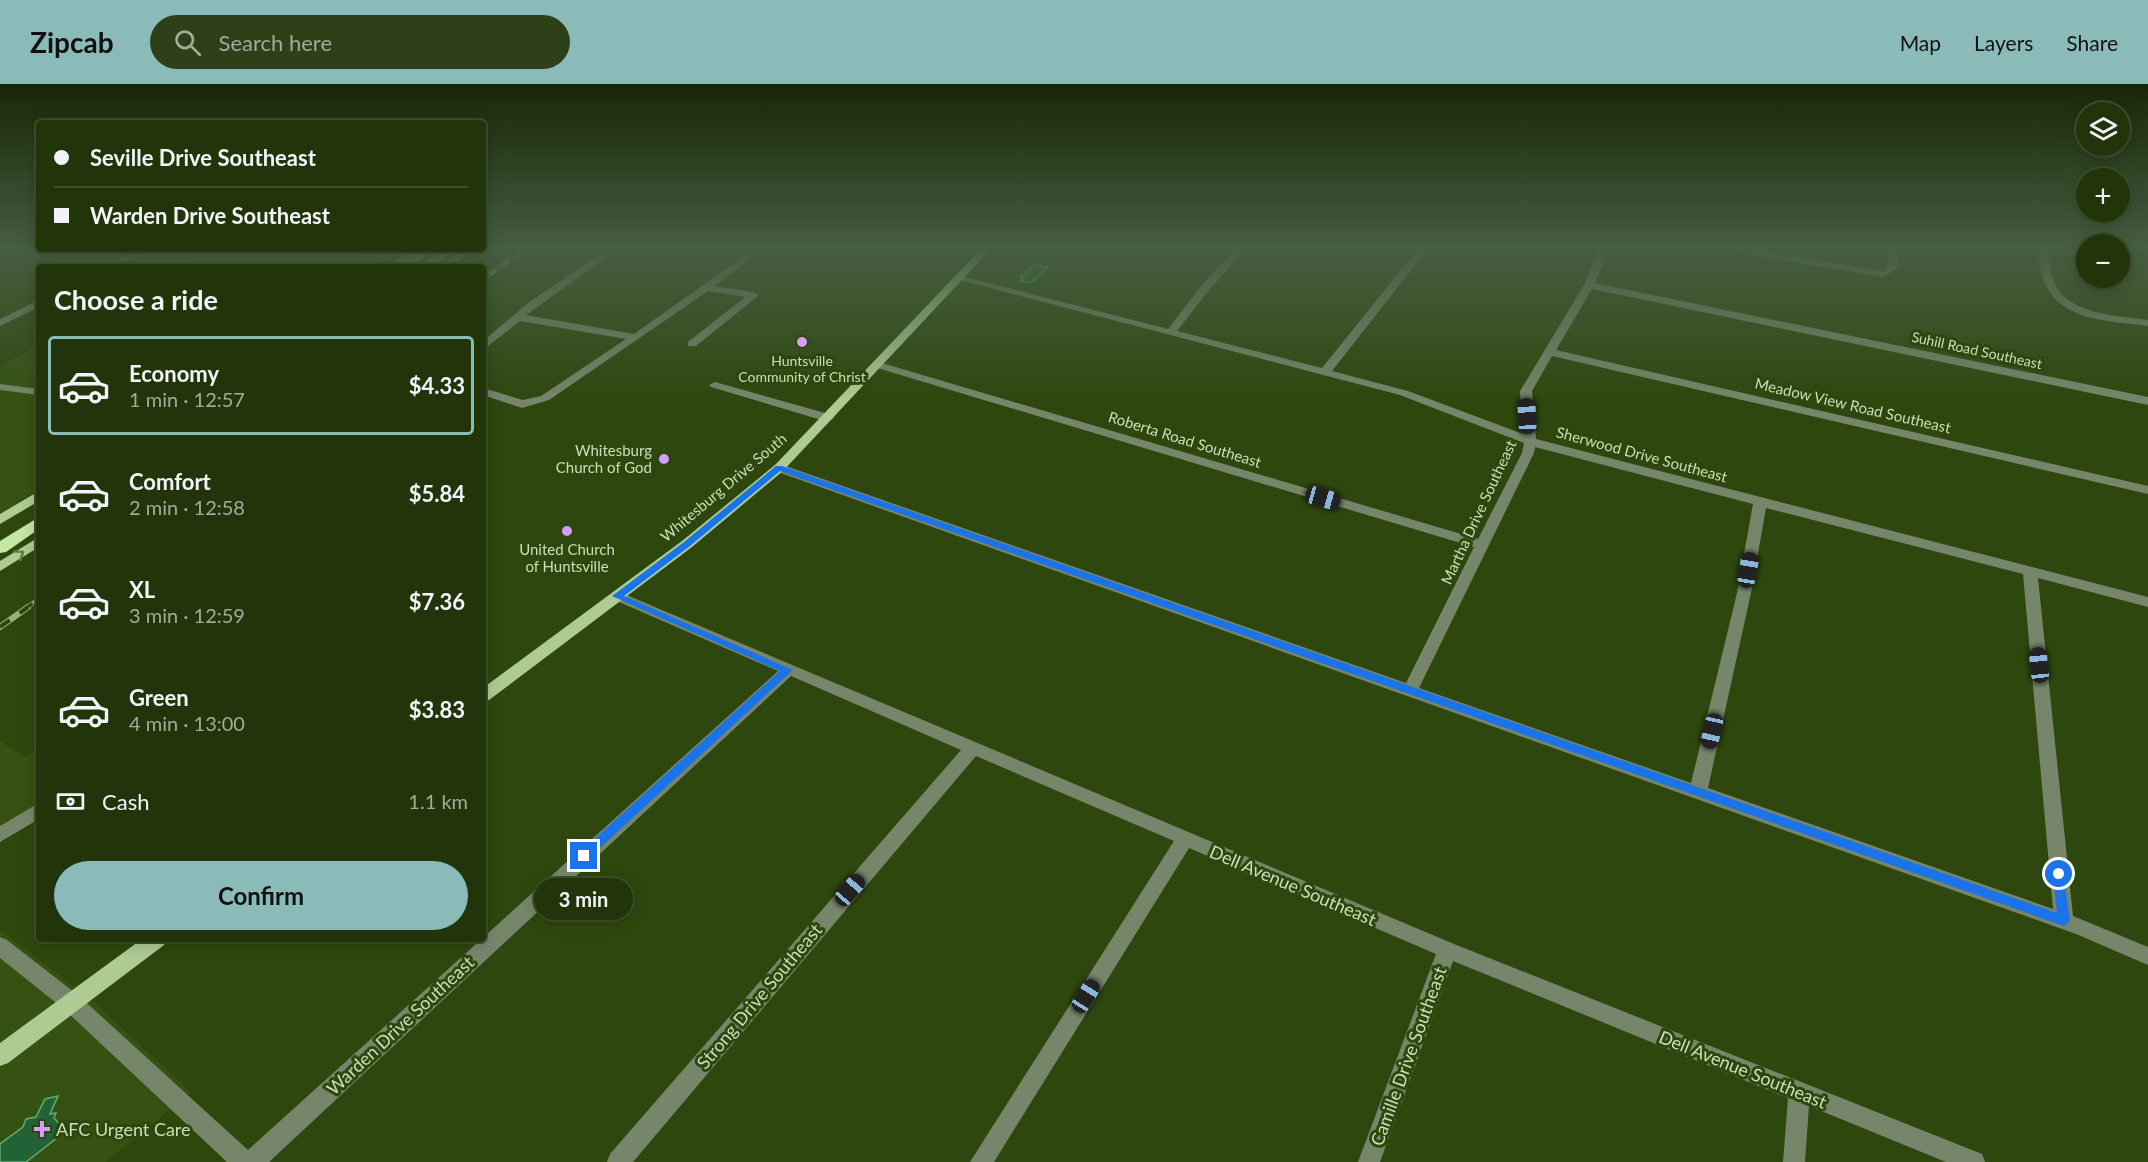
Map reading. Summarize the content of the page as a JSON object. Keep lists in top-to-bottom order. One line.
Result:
{"streets":{"main road":["Whitesburg Drive South"],"street":["Suhill Road Southeast","Meadow View Road Southeast","Roberta Road Southeast","Sherwood Drive Southeast","Martha Drive Southeast","Dell Avenue Southeast","Strong Drive Southeast","Warden Drive Southeast","Camille Drive Southeast"]},"crossings":[["Meadow View Road Southeast","Martha Drive Southeast"],["Roberta Road Southeast","Whitesburg Drive South"],["Roberta Road Southeast","Martha Drive Southeast"],["Sherwood Drive Southeast","Martha Drive Southeast"],["Whitesburg Drive South","Dell Avenue Southeast"],["Dell Avenue Southeast","Strong Drive Southeast"],["Dell Avenue Southeast","Warden Drive Southeast"],["Dell Avenue Southeast","Camille Drive Southeast"]],"places":{"other":["Huntsville Community of Christ","Whitesburg Church of God","United Church of Huntsville"],"health":["AFC Urgent Care"]},"page":{"header":"Zipcab","search":"Search here","nav":["Map","Layers","Share"],"map_buttons":["+","−"],"banner":["Seville Drive Southeast","Warden Drive Southeast"],"heading":"Choose a ride","list":[{"name":"Economy","note":"1 min · 12:57","value":"$4.33"},{"name":"Comfort","note":"2 min · 12:58","value":"$5.84"},{"name":"XL","note":"3 min · 12:59","value":"$7.36"},{"name":"Green","note":"4 min · 13:00","value":"$3.83"}],"pay":["Cash","1.1 km"],"buttons":"Confirm","bubble":"3 min"}}
